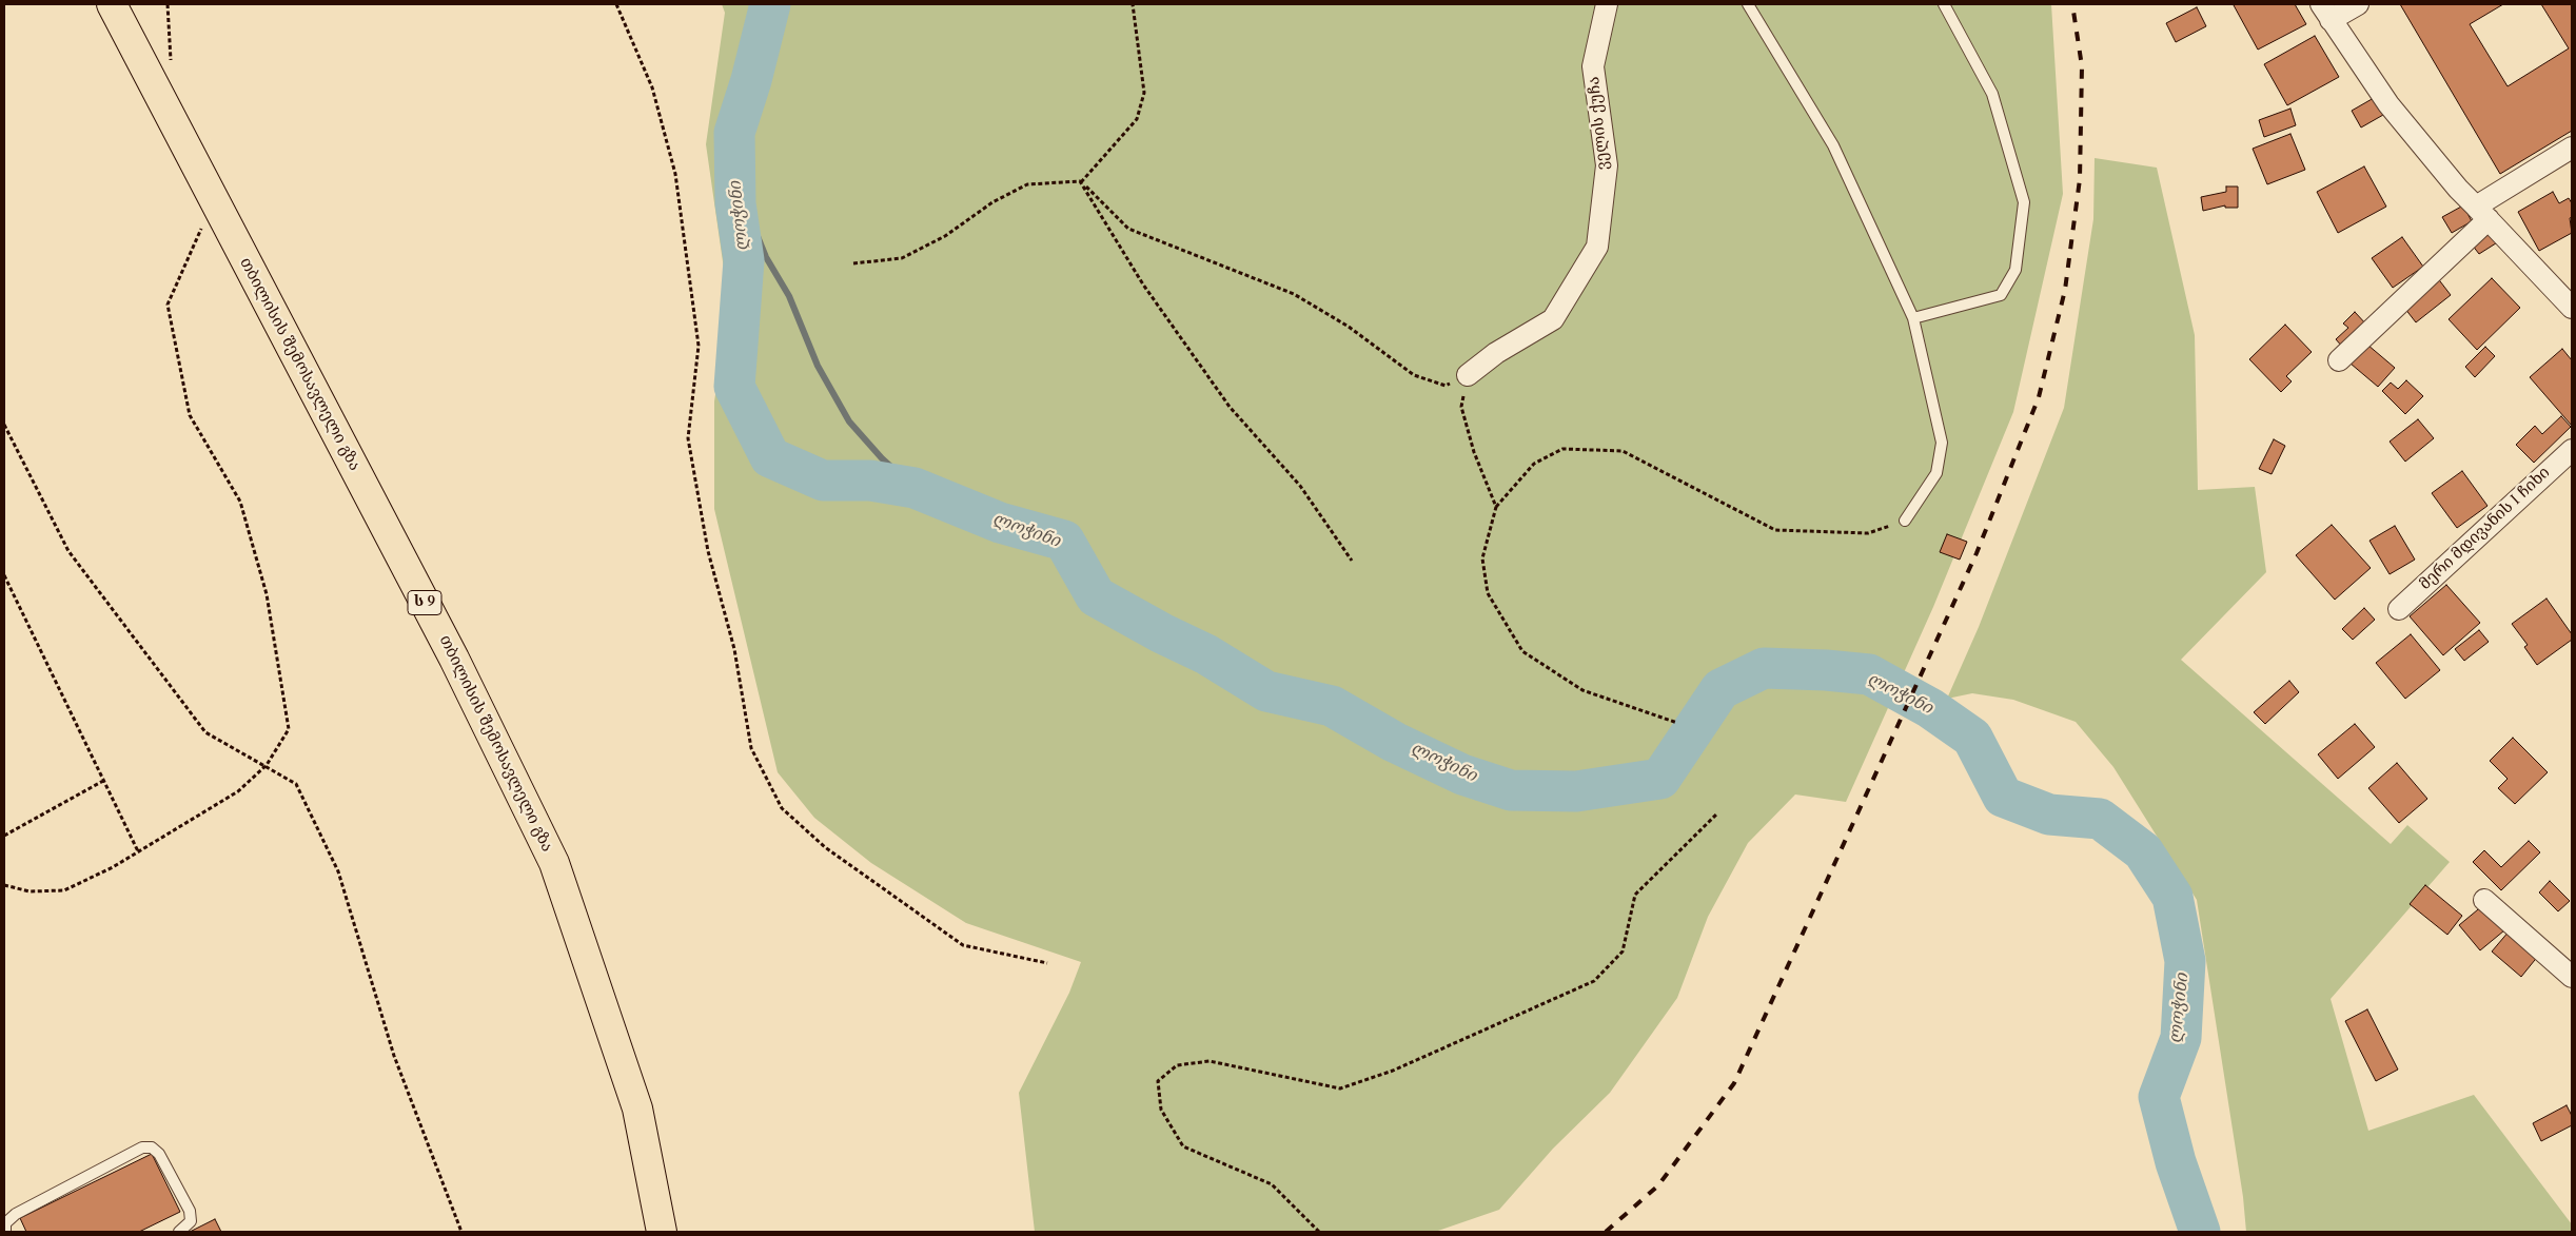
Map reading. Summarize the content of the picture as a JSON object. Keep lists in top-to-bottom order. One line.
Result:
{"streets":{"highway":["თბილისის შემოსავლელი გზა","ს 9"],"street":["ველის ქუჩა","მერი მდივანის I ჩიხი"]},"water":["ლოჭინი"]}
